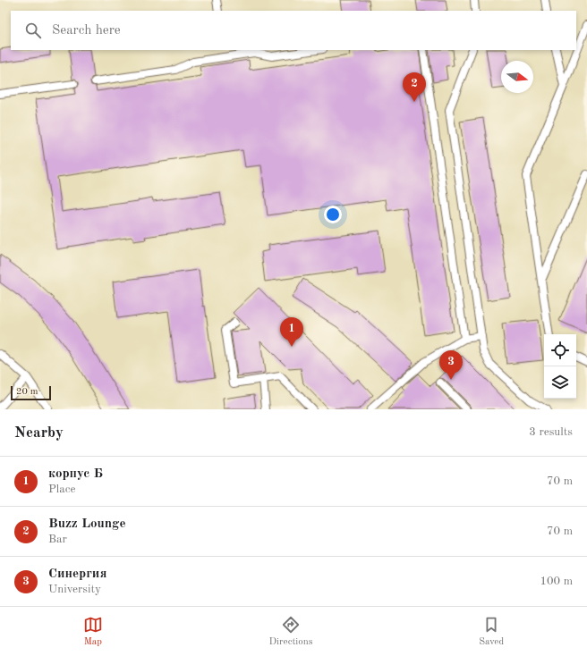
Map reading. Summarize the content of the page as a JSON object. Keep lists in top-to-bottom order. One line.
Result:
{"scale_bar":"20 m","north":"right","page":{"search":"Search here","pins":["2","1","3"],"scale":"20 m","heading":["Nearby","3 results"],"list":[{"mark":"1","name":"корпус Б","note":"Place","value":"70 m"},{"mark":"2","name":"Buzz Lounge","note":"Bar","value":"70 m"},{"mark":"3","name":"Синергия","note":"University","value":"100 m"}],"nav":["Map","Directions","Saved"]}}
